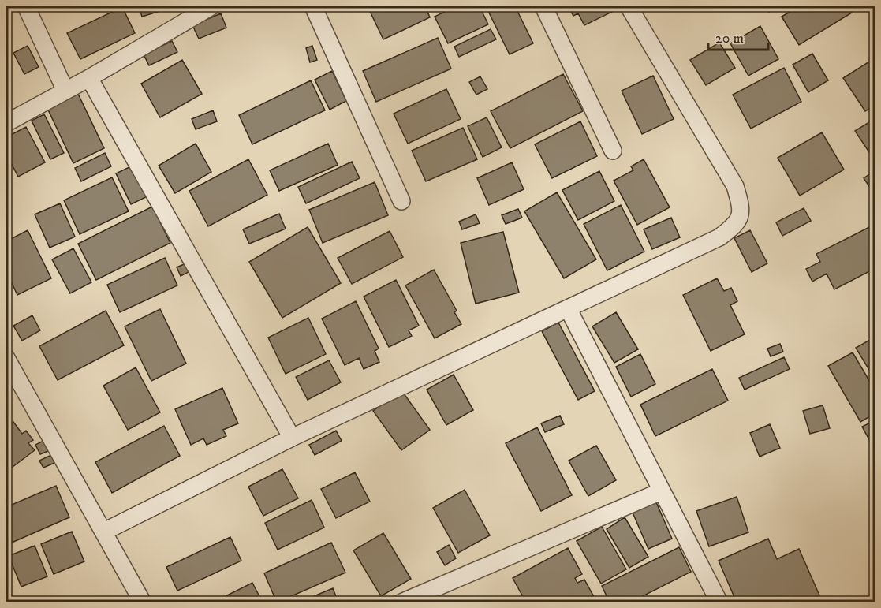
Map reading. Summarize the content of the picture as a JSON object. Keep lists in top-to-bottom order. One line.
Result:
{"scale_bar":"20 m"}
